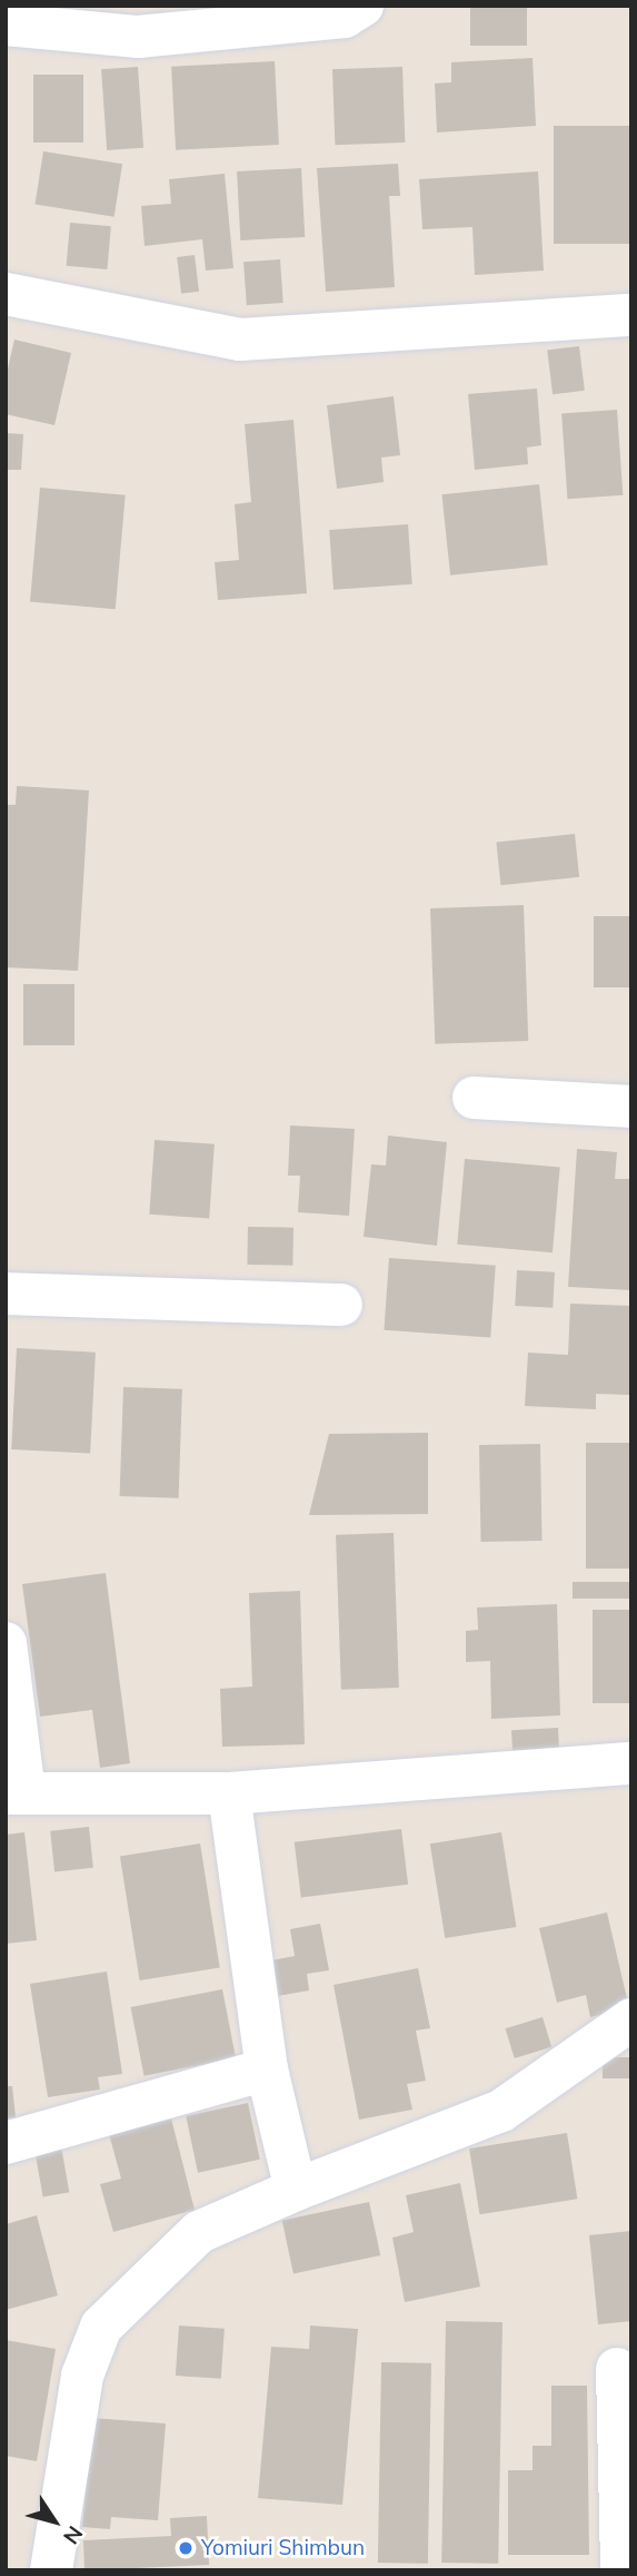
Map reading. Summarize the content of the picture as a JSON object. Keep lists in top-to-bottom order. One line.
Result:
{"places":["Yomiuri Shimbun"],"north":"bottom right"}
